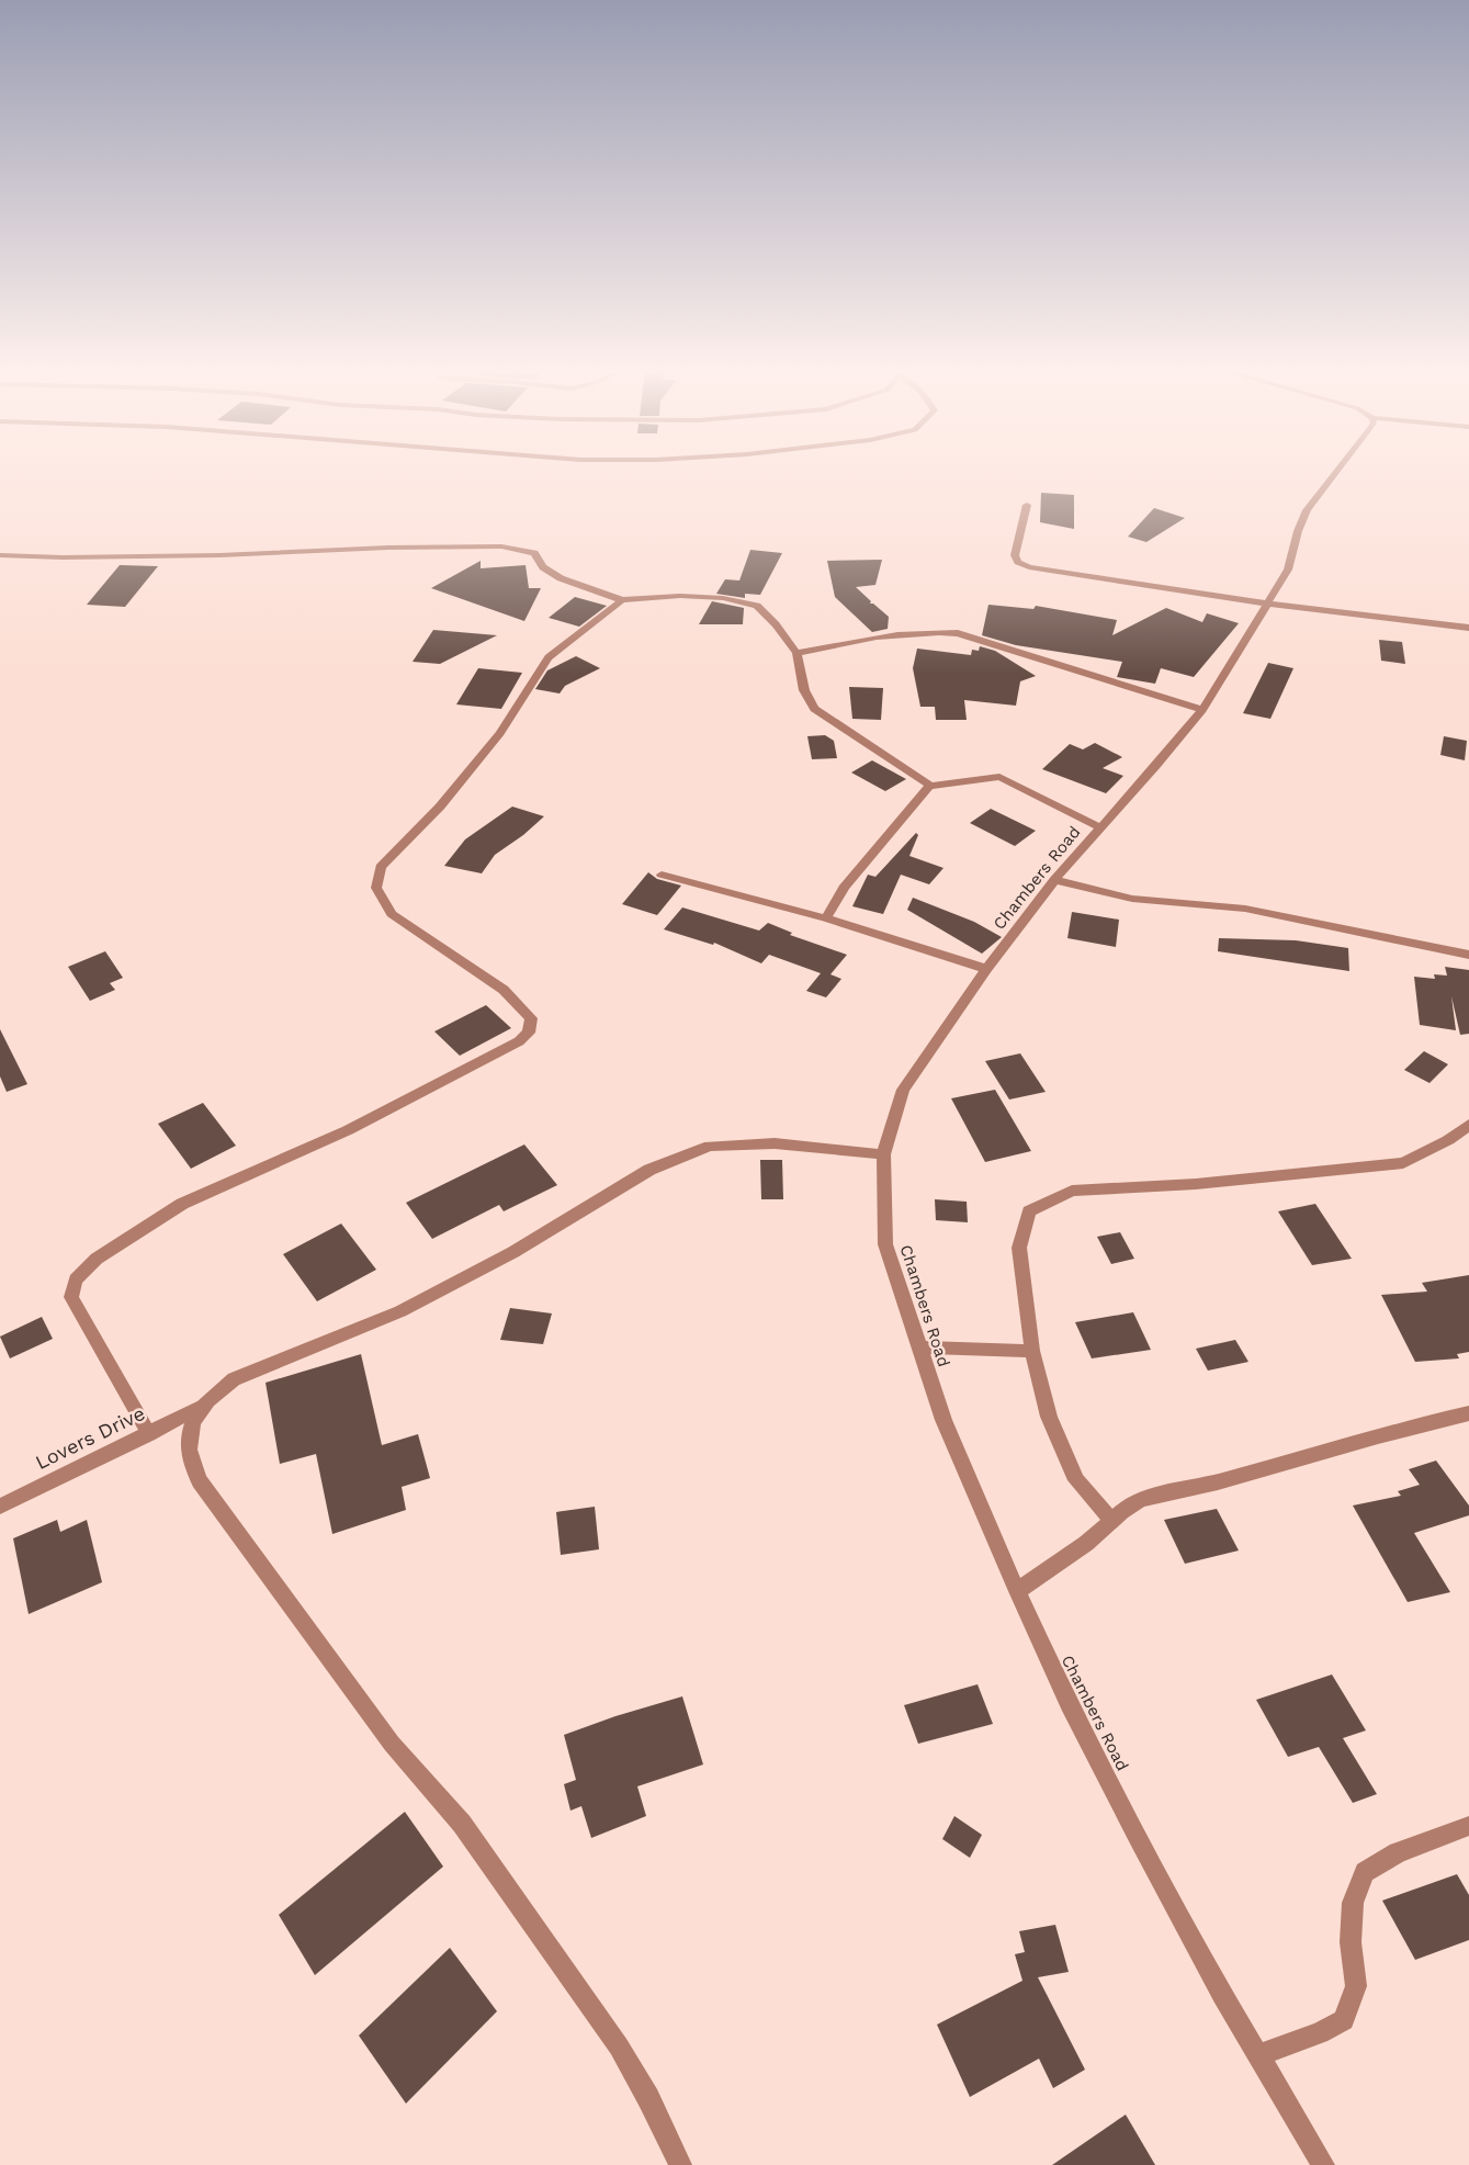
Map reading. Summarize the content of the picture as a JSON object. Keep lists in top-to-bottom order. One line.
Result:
{"streets":{"street":["Chambers Road","Lovers Drive"]}}
